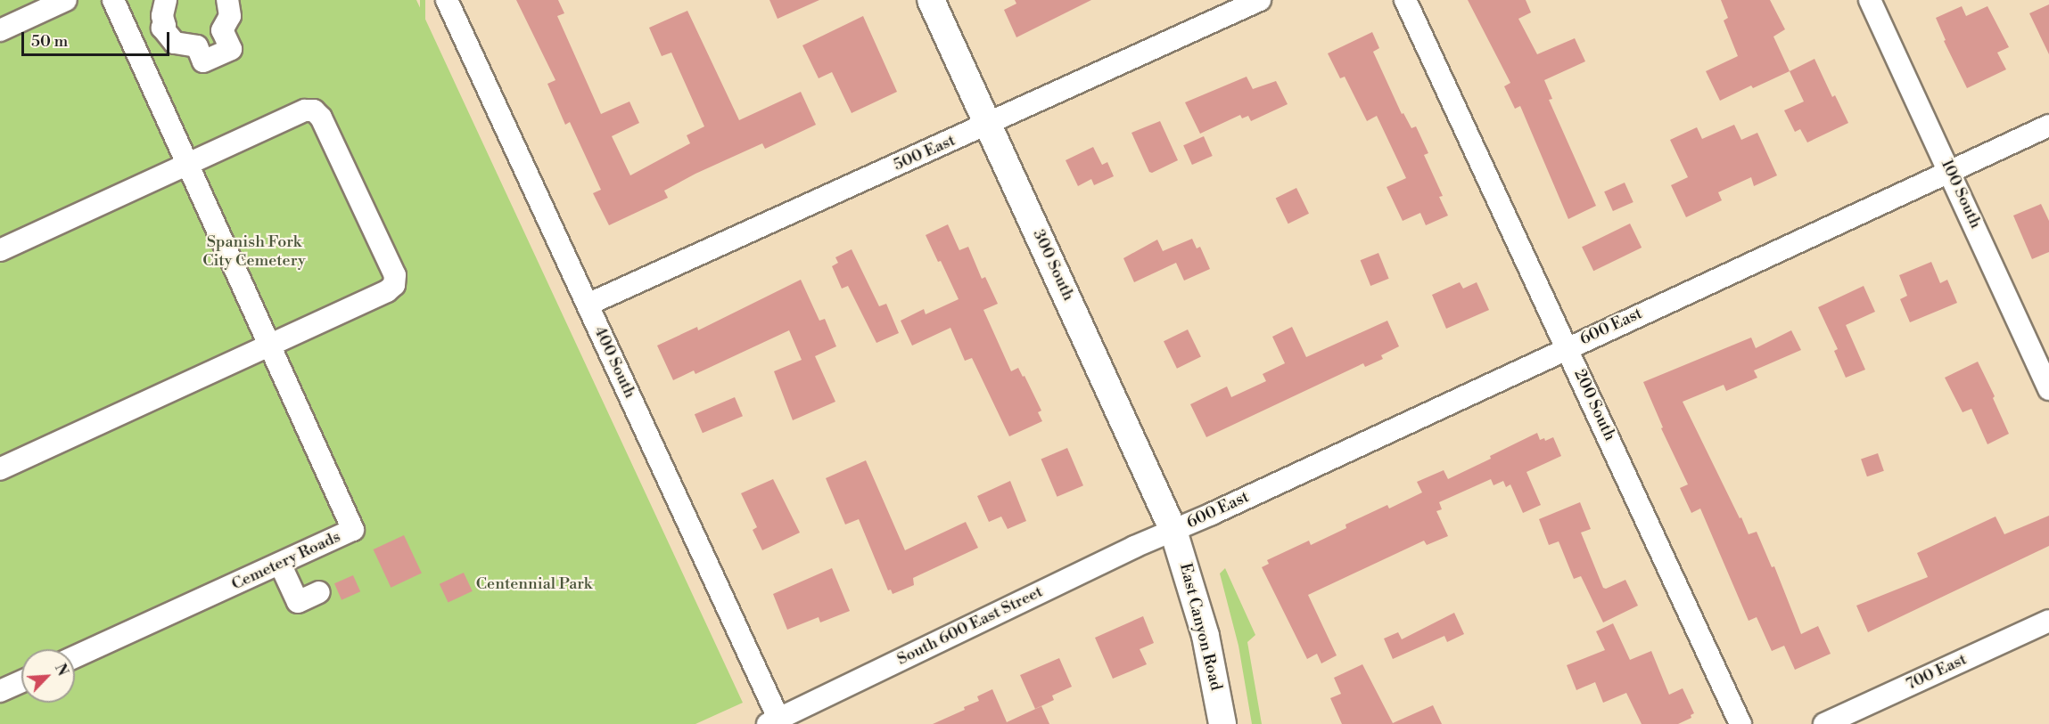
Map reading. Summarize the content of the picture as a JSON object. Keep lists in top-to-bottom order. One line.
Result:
{"streets":{"main road":["300 South","East Canyon Road"],"street":["500 East","100 South","600 East","400 South","200 South","Cemetery Roads","South 600 East Street","700 East"]},"crossings":[["500 East","300 South"],["500 East","400 South"],["100 South","600 East"],["300 South","600 East"],["300 South","South 600 East Street"],["300 South","East Canyon Road"],["600 East","200 South"],["600 East","South 600 East Street"],["600 East","East Canyon Road"],["400 South","South 600 East Street"],["South 600 East Street","East Canyon Road"]],"parks":["Spanish Fork City Cemetery","Centennial Park"],"scale_bar":"50 m","north":"top right"}
